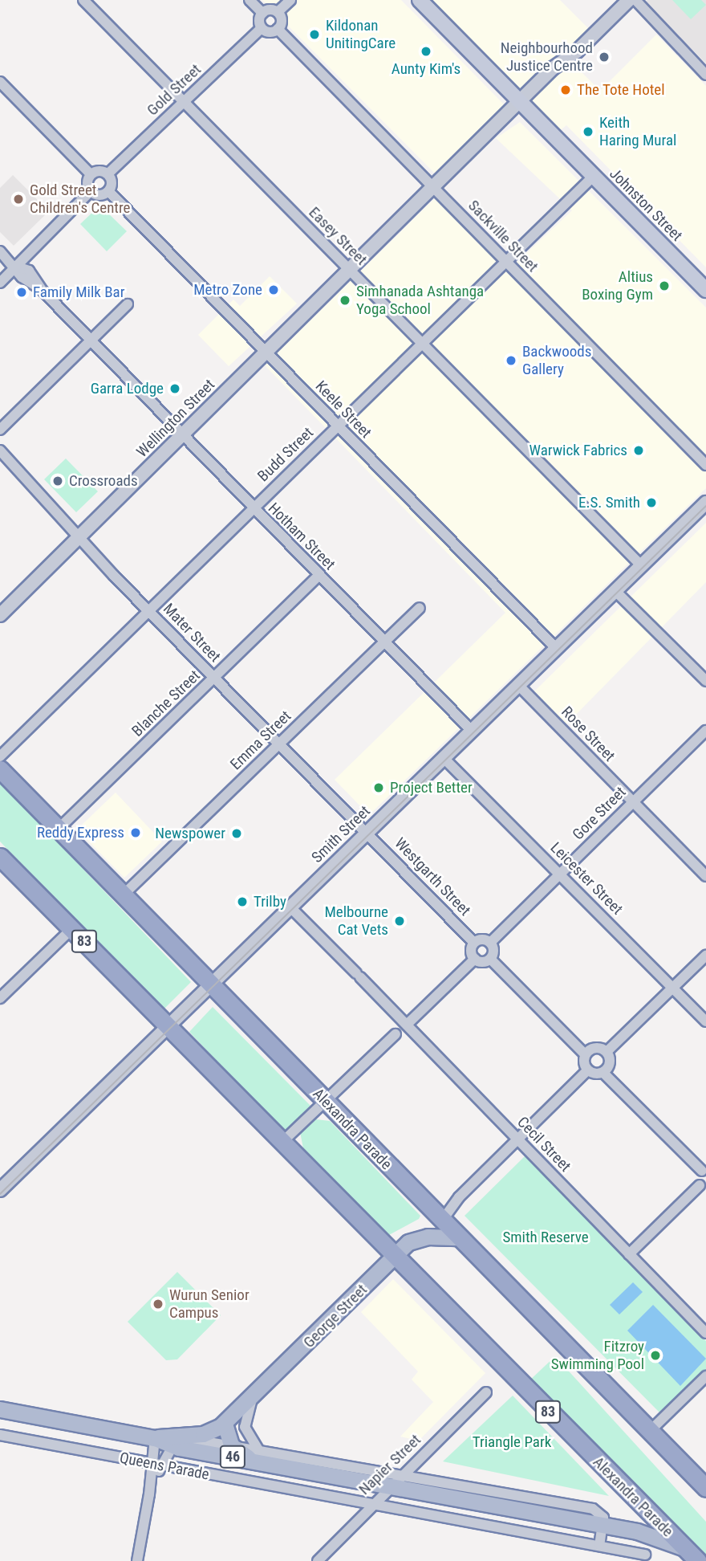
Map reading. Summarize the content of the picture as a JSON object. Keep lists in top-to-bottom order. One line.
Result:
{"streets":{"highway":["83","Alexandra Parade","46"],"main road":["Johnston Street","George Street","Queens Parade"],"street":["Gold Street","Easey Street","Sackville Street","Keele Street","Wellington Street","Budd Street","Hotham Street","Mater Street","Blanche Street","Rose Street","Emma Street","Gore Street","Smith Street","Westgarth Street","Leicester Street","Cecil Street","Napier Street"]},"crossings":[["Gold Street","Easey Street"],["Gold Street","Sackville Street"],["Gold Street","Keele Street"],["Johnston Street","Wellington Street"],["Johnston Street","Budd Street"],["Easey Street","Wellington Street"],["Easey Street","Budd Street"],["Easey Street","Smith Street"],["Sackville Street","Wellington Street"],["Sackville Street","Budd Street"],["Keele Street","Wellington Street"],["Keele Street","Budd Street"],["Keele Street","Smith Street"],["Wellington Street","Hotham Street"],["Wellington Street","Mater Street"],["Budd Street","Hotham Street"],["Budd Street","Mater Street"],["Hotham Street","Blanche Street"],["Hotham Street","Emma Street"],["Hotham Street","Smith Street"],["Mater Street","Blanche Street"],["Mater Street","Emma Street"],["Mater Street","Smith Street"],["Mater Street","Westgarth Street"],["Blanche Street","Alexandra Parade"],["Rose Street","Gore Street"],["Rose Street","Smith Street"],["Emma Street","Alexandra Parade"],["Gore Street","Westgarth Street"],["Gore Street","Leicester Street"],["Smith Street","Westgarth Street"],["Smith Street","Leicester Street"],["Smith Street","Alexandra Parade"],["Smith Street","Cecil Street"],["Alexandra Parade","George Street"],["Alexandra Parade","Queens Parade"],["George Street","Queens Parade"],["Napier Street","Queens Parade"]],"parks":["Smith Reserve","Triangle Park"],"places":["Kildonan UnitingCare","Aunty Kim's","Neighbourhood Justice Centre","The Tote Hotel","Keith Haring Mural","Gold Street Children's Centre","Altius Boxing Gym","Metro Zone","Family Milk Bar","Simhanada Ashtanga Yoga School","Backwoods Gallery","Garra Lodge","Warwick Fabrics","Crossroads","E.S. Smith","Project Better","Reddy Express","Newspower","Trilby","Melbourne Cat Vets","Wurun Senior Campus","Fitzroy Swimming Pool"]}
